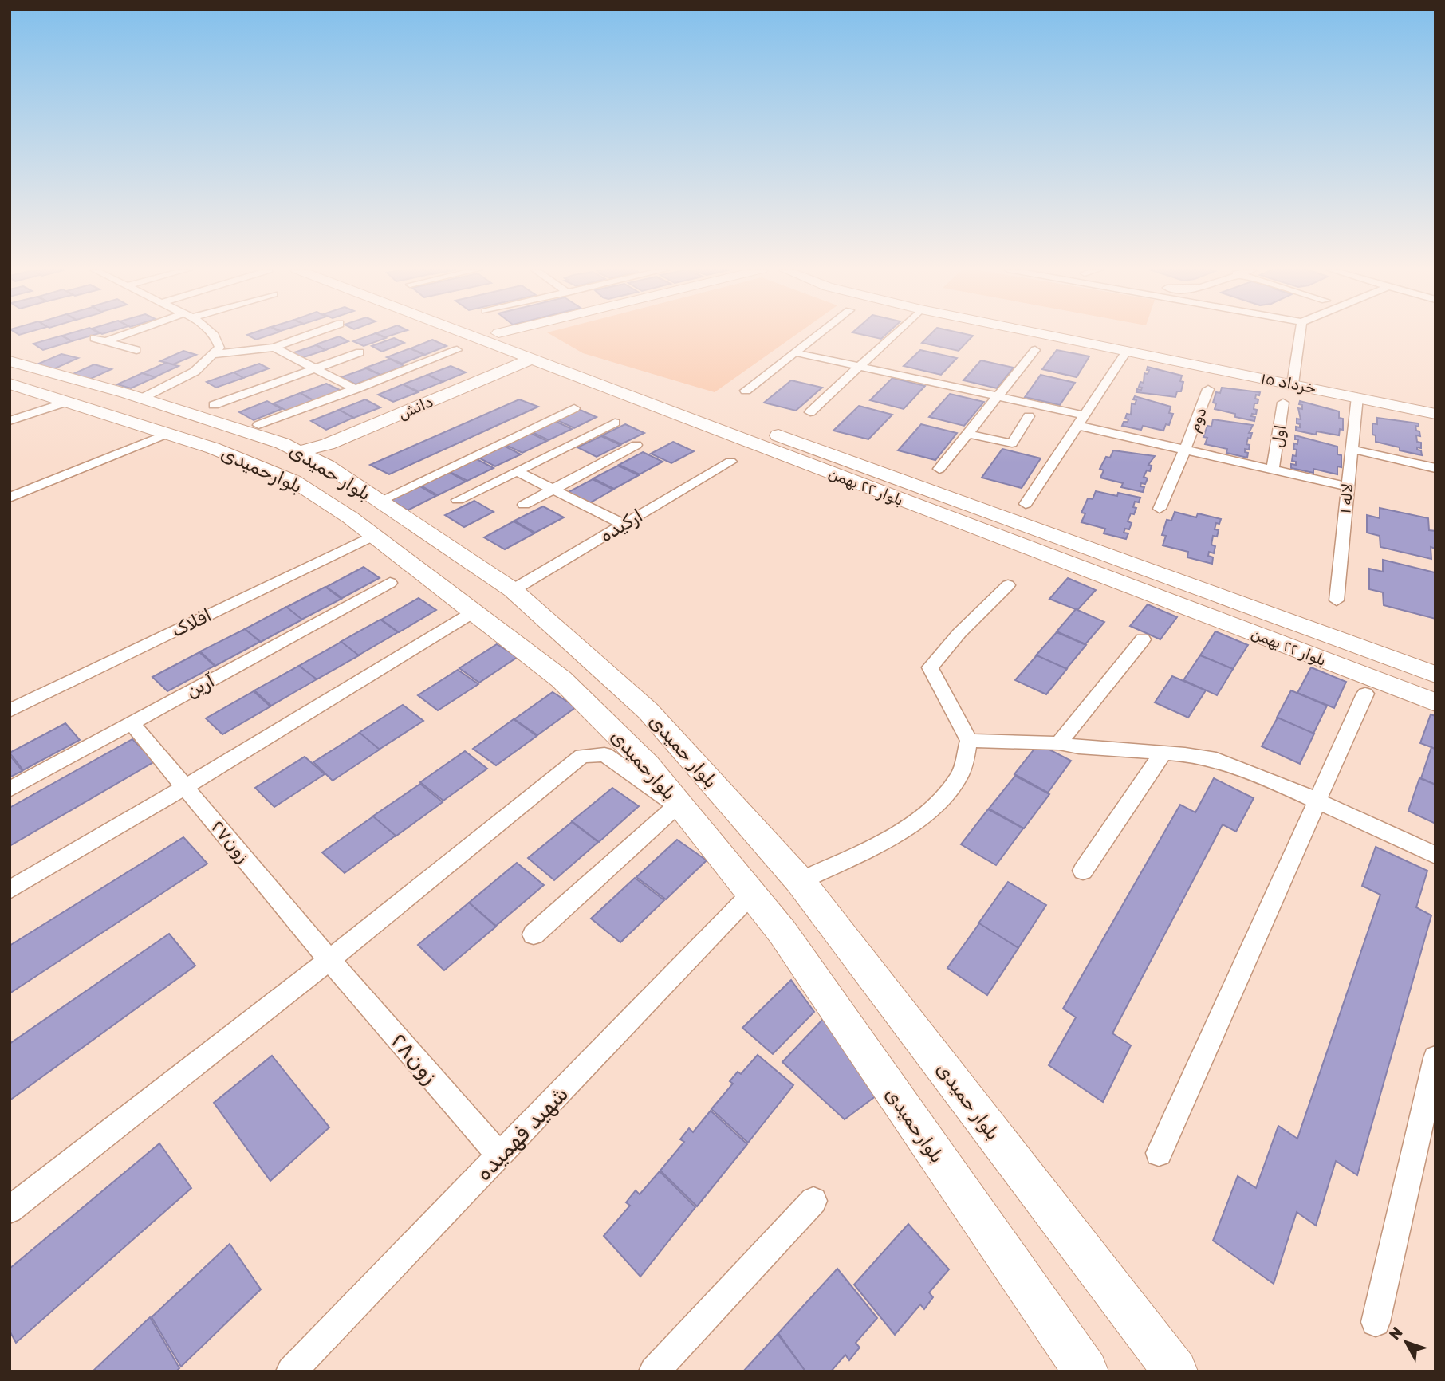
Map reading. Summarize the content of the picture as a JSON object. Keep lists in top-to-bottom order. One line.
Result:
{"streets":{"street":["۱۵ خرداد","دانش","دوم","اول","بلوارحمیدی","بلوار حمیدی","بلوار ۲۲ بهمن","لاله ۱","ارکیده","افلاک","آرین","زون۲۷","زون۲۸","شهید فهمیده"]},"crossings":[["۱۵ خرداد","لاله ۱"],["دانش","بلوار حمیدی"],["دانش","بلوار ۲۲ بهمن"],["بلوارحمیدی","افلاک"],["بلوارحمیدی","شهید فهمیده"],["بلوار حمیدی","ارکیده"],["آرین","زون۲۷"],["زون۲۷","زون۲۸"],["زون۲۸","شهید فهمیده"]],"north":"top left"}
